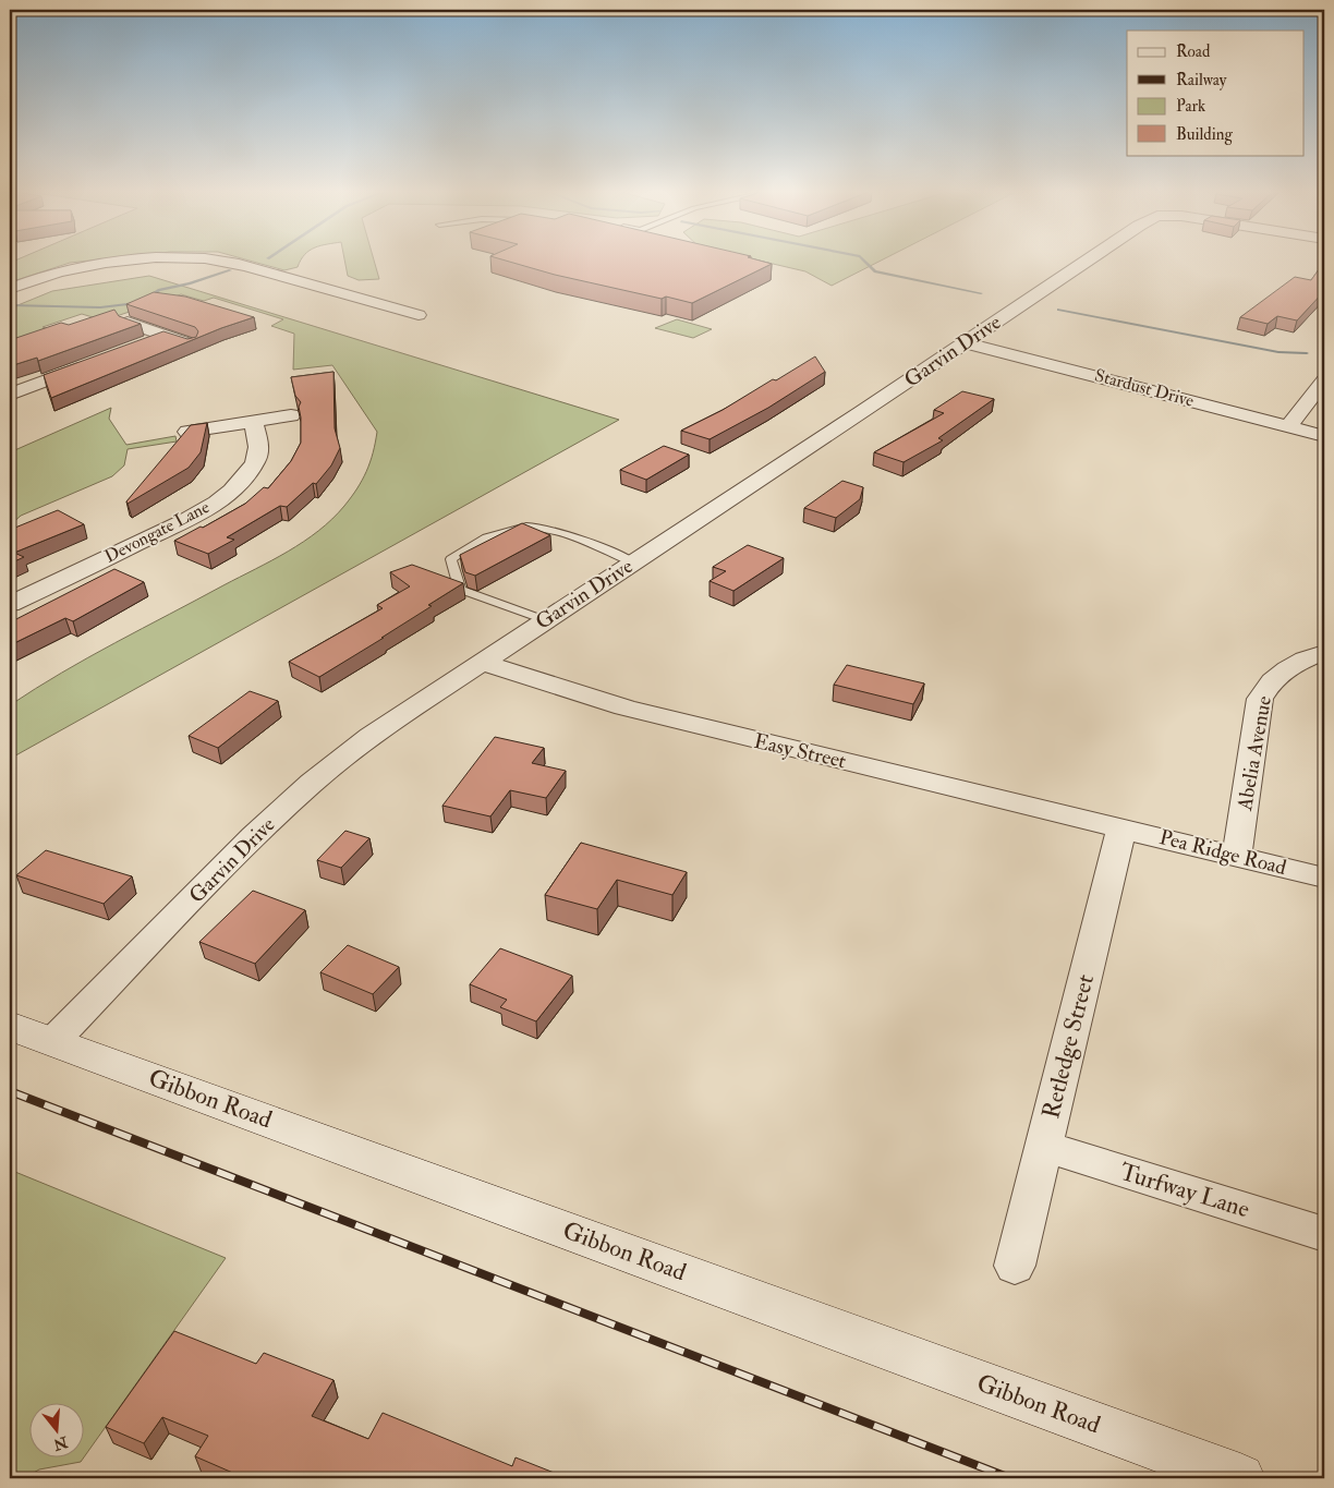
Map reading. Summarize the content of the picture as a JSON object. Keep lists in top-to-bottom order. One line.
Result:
{"streets":{"main road":["Gibbon Road"],"street":["Garvin Drive","Stardust Drive","Devongate Lane","Easy Street","Abelia Avenue","Pea Ridge Road","Retledge Street","Turfway Lane"]},"crossings":[["Garvin Drive","Stardust Drive"],["Garvin Drive","Easy Street"],["Garvin Drive","Gibbon Road"],["Easy Street","Pea Ridge Road"],["Easy Street","Retledge Street"],["Abelia Avenue","Pea Ridge Road"],["Pea Ridge Road","Retledge Street"],["Retledge Street","Turfway Lane"]],"legend":["Road","Railway","Park","Building"],"north":"bottom"}
